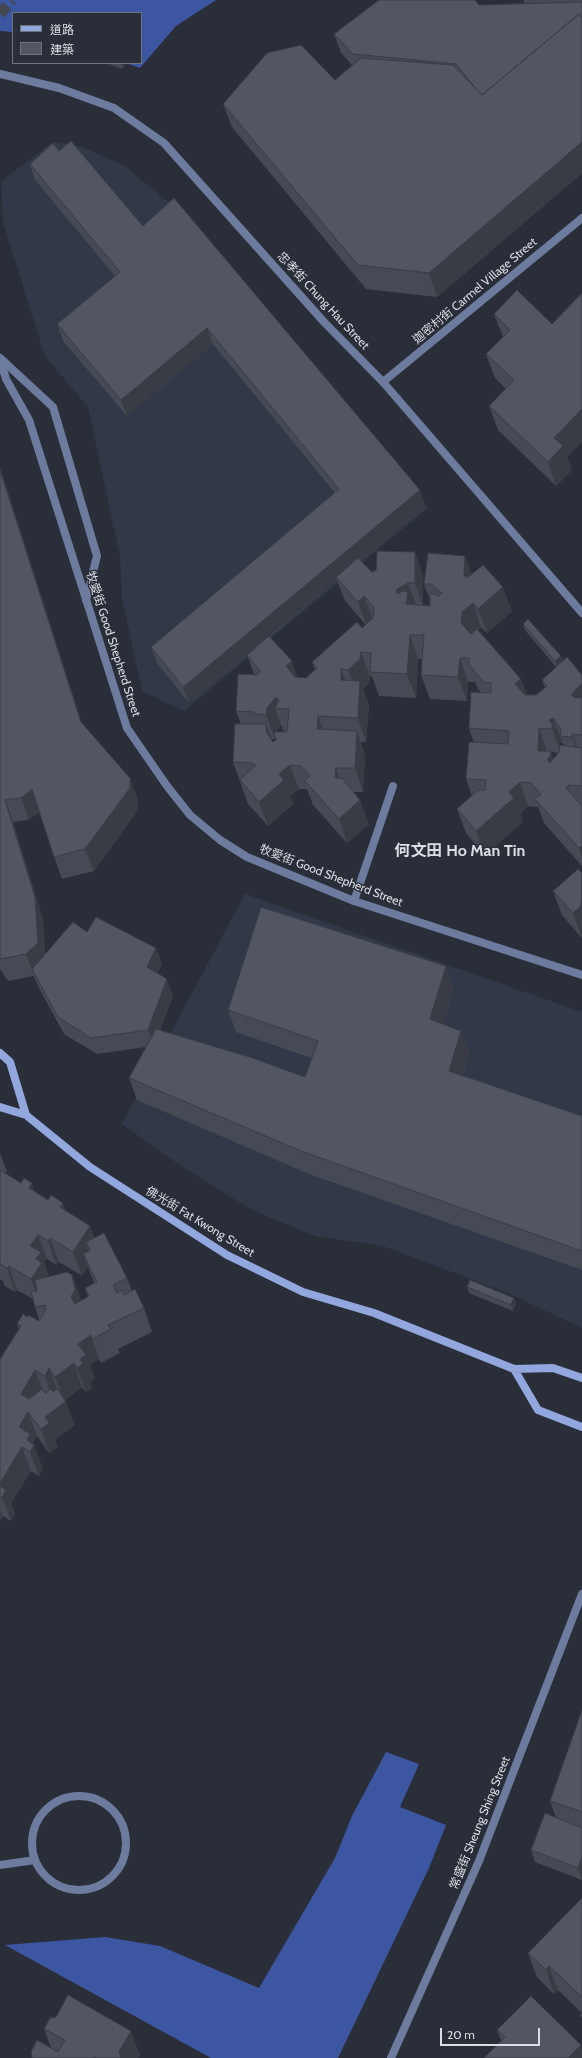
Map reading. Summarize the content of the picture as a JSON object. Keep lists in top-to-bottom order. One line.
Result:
{"streets":{"main road":["佛光街 Fat Kwong Street"],"street":["迦密村街 Carmel Village Street","忠孝街 Chung Hau Street","牧愛街 Good Shepherd Street","常盛街 Sheung Shing Street"]},"crossings":[["迦密村街 Carmel Village Street","忠孝街 Chung Hau Street"]],"districts":["何文田 Ho Man Tin"],"legend":["道路","建築"],"scale_bar":"20 m"}
